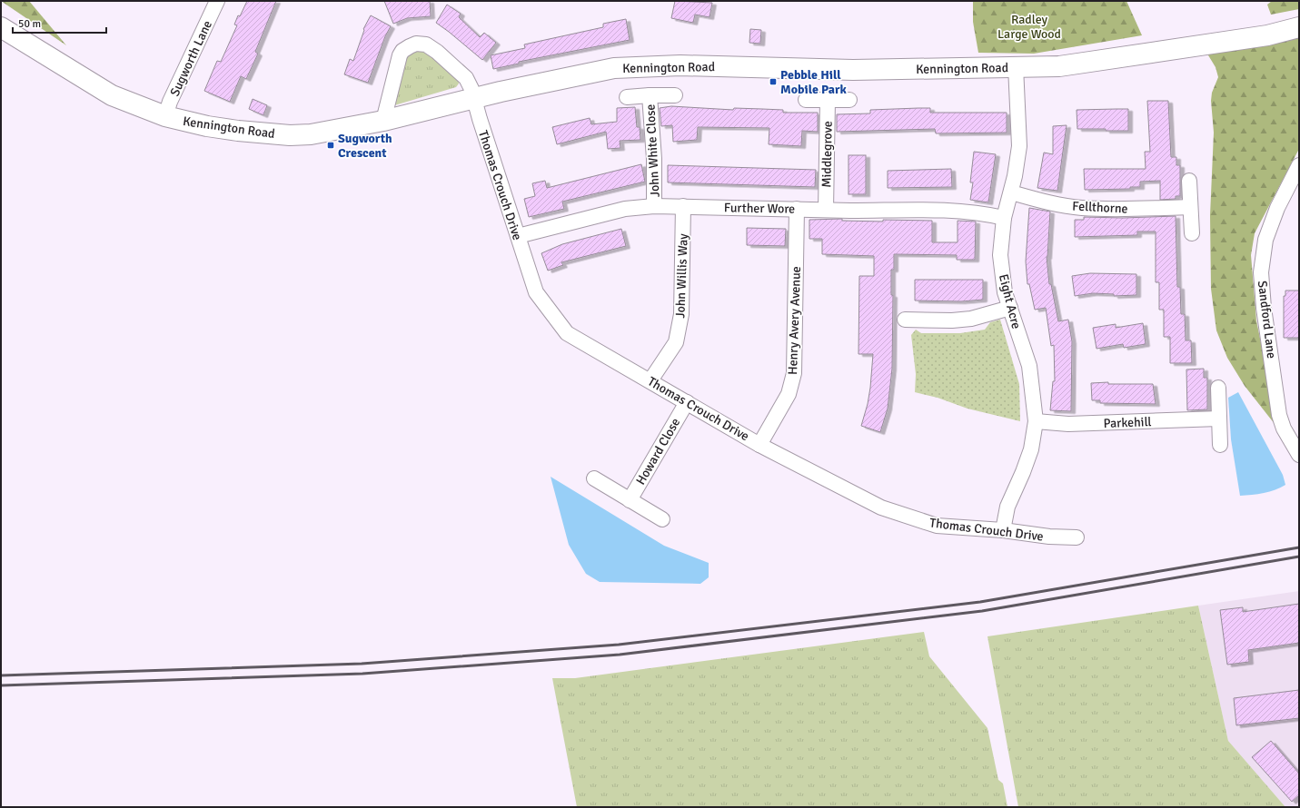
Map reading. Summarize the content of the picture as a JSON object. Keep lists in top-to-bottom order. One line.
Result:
{"streets":{"street":["Sugworth Lane","Kennington Road","John White Close","Middlegrove","Thomas Crouch Drive","Fellthorne","Further Wore","John Willis Way","Eight Acre","Sandford Lane","Henry Avery Avenue","Parkehill","Howard Close"]},"crossings":[["Sugworth Lane","Kennington Road"],["Kennington Road","Thomas Crouch Drive"],["Kennington Road","Eight Acre"],["John White Close","Further Wore"],["Middlegrove","Further Wore"],["Thomas Crouch Drive","Further Wore"],["Thomas Crouch Drive","John Willis Way"],["Thomas Crouch Drive","Eight Acre"],["Thomas Crouch Drive","Henry Avery Avenue"],["Thomas Crouch Drive","Howard Close"],["Fellthorne","Eight Acre"],["Further Wore","John Willis Way"],["Further Wore","Eight Acre"],["Further Wore","Henry Avery Avenue"],["Eight Acre","Parkehill"]],"parks":["Radley Large Wood"],"places":{"transit":["Pebble Hill Mobile Park","Sugworth Crescent"]},"scale_bar":"50 m"}
